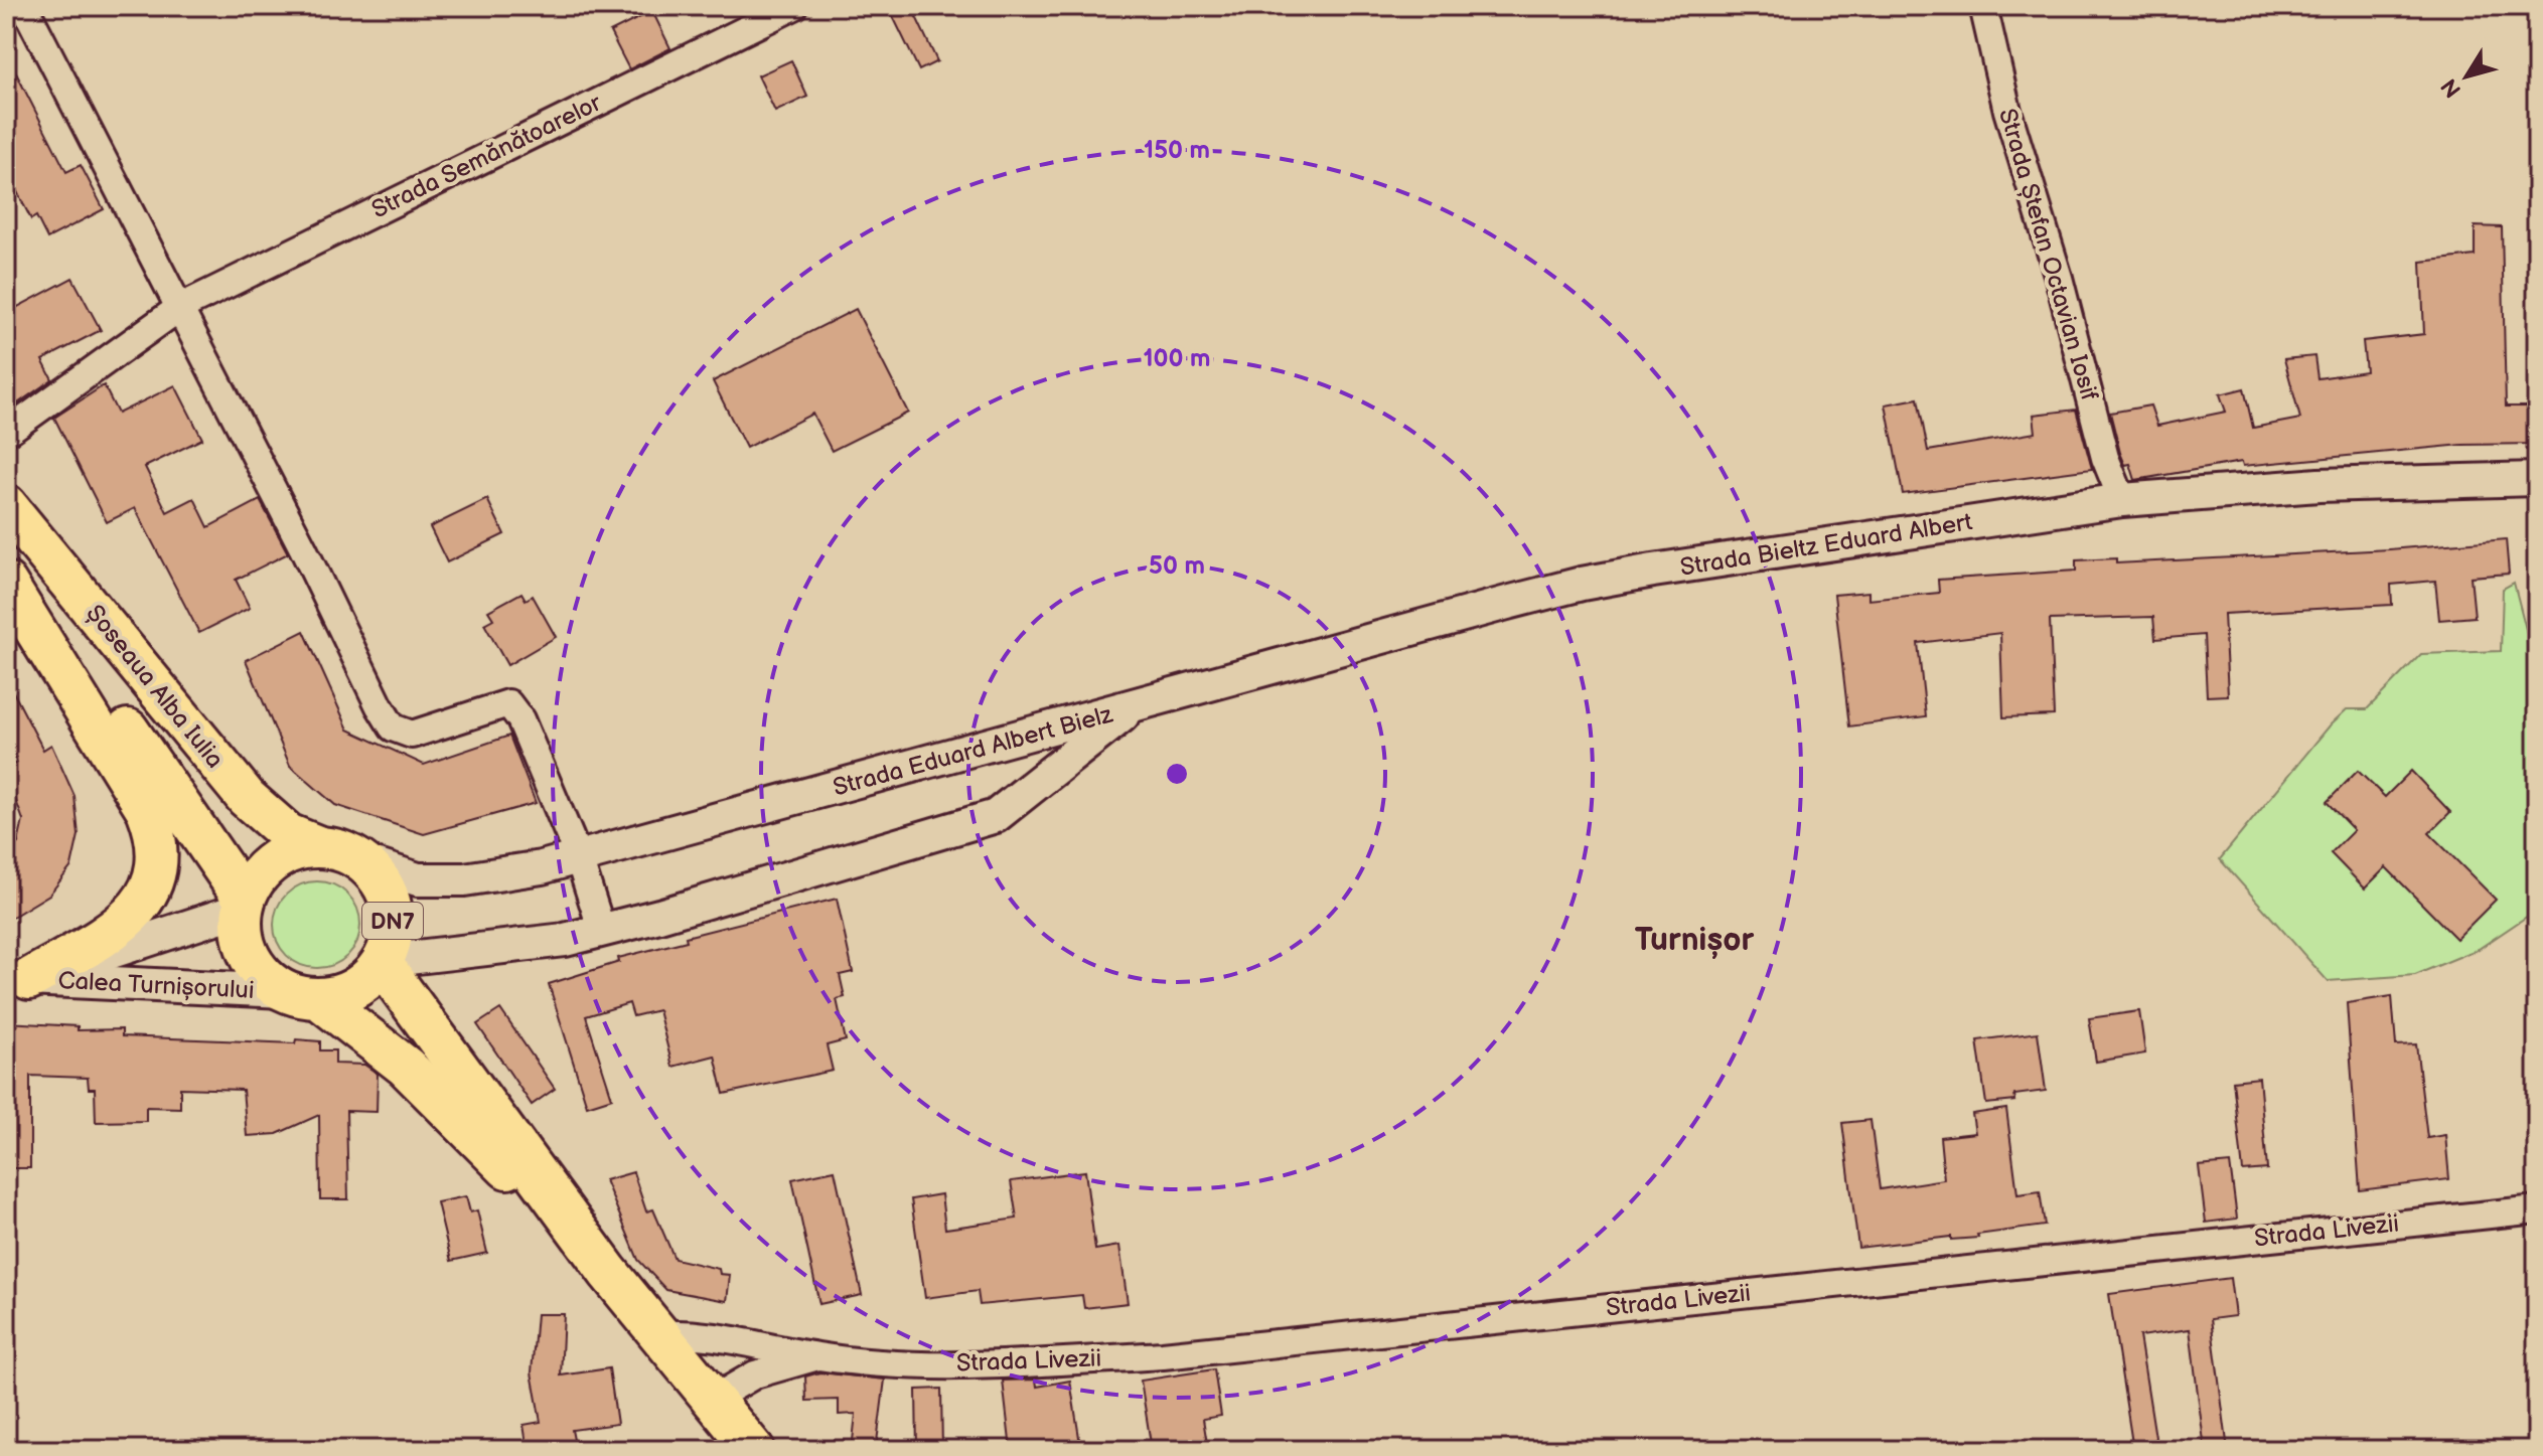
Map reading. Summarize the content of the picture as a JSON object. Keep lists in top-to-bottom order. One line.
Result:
{"streets":{"main road":["Șoseaua Alba Iulia","DN7"],"street":["Strada Semănătoarelor","Strada Ștefan Octavian Iosif","Strada Bieltz Eduard Albert","Strada Eduard Albert Bielz","Calea Turnișorului","Strada Livezii"]},"crossings":[["Strada Ștefan Octavian Iosif","Strada Bieltz Eduard Albert"],["Strada Bieltz Eduard Albert","Strada Eduard Albert Bielz"],["Șoseaua Alba Iulia","Strada Eduard Albert Bielz"],["Șoseaua Alba Iulia","DN7"],["Șoseaua Alba Iulia","Calea Turnișorului"],["Șoseaua Alba Iulia","Strada Livezii"],["Strada Eduard Albert Bielz","DN7"],["Strada Eduard Albert Bielz","Calea Turnișorului"],["DN7","Calea Turnișorului"]],"districts":["Turnișor"],"north":"bottom left","rings":["150 m","100 m","50 m"]}
